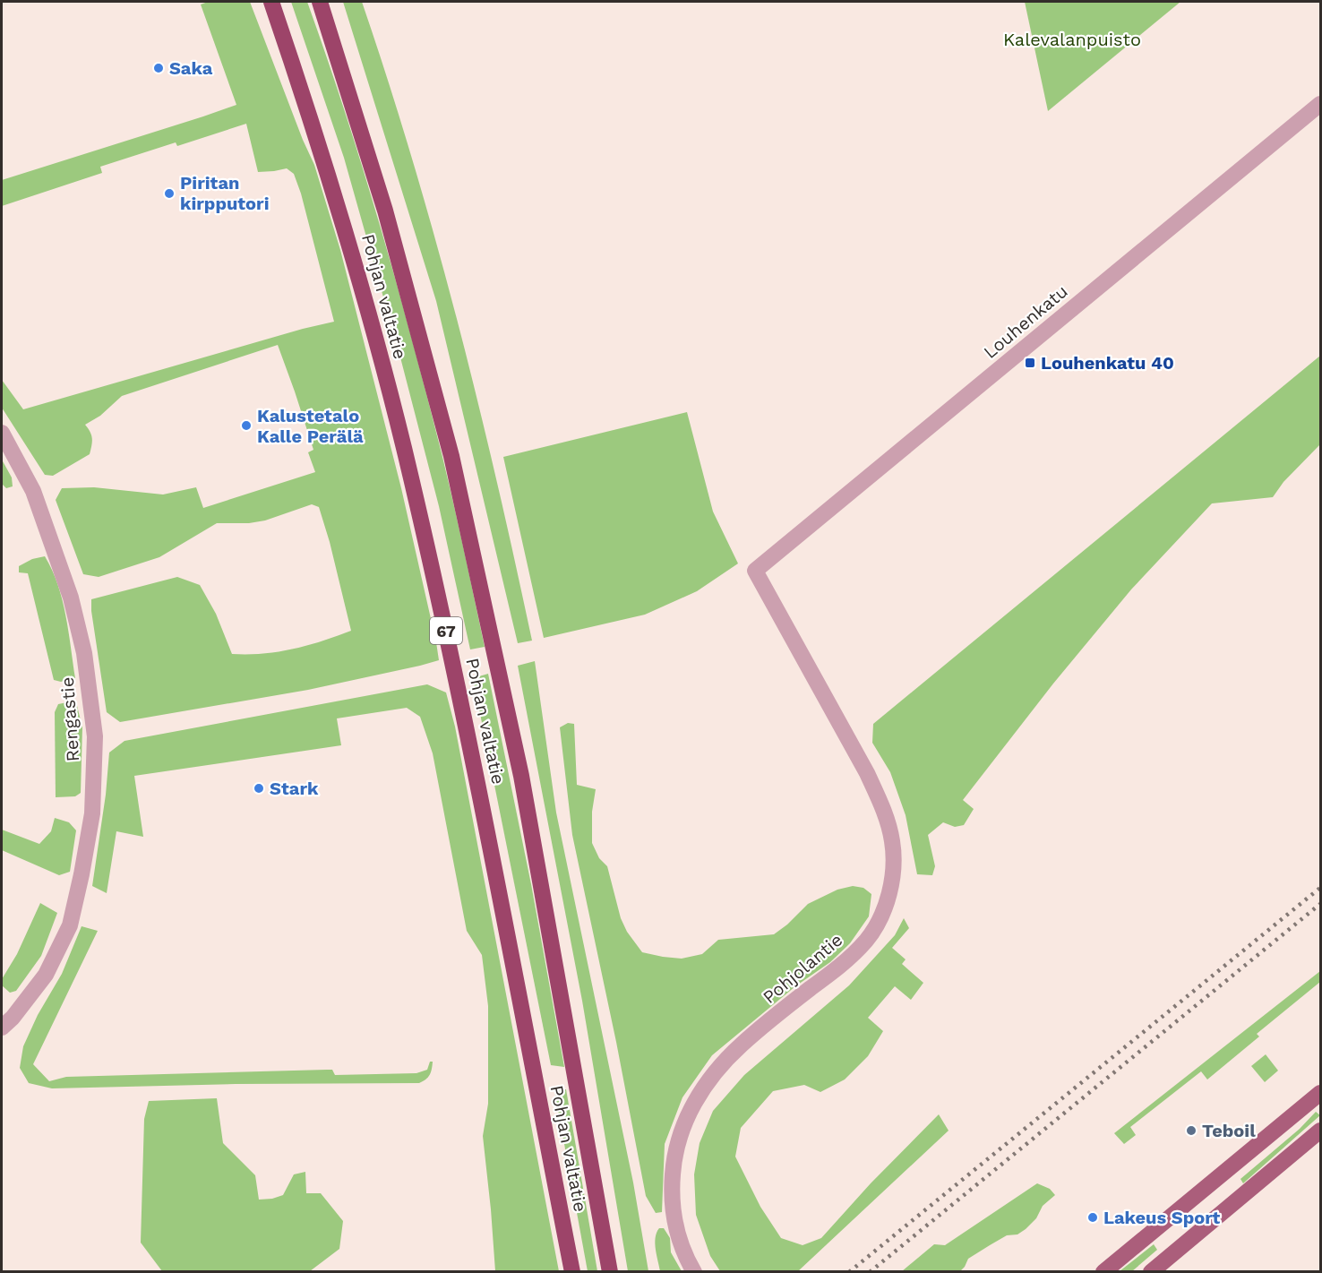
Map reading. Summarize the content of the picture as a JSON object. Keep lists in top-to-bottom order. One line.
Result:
{"streets":{"highway":["Pohjan valtatie","67"],"street":["Louhenkatu","Rengastie","Pohjolantie"]},"crossings":[["Louhenkatu","Pohjolantie"]],"parks":["Kalevalanpuisto"],"places":{"other":["Saka","Piritan kirpputori","Kalustetalo Kalle Perälä","Stark","Teboil","Lakeus Sport"],"transit":["Louhenkatu 40"]}}
